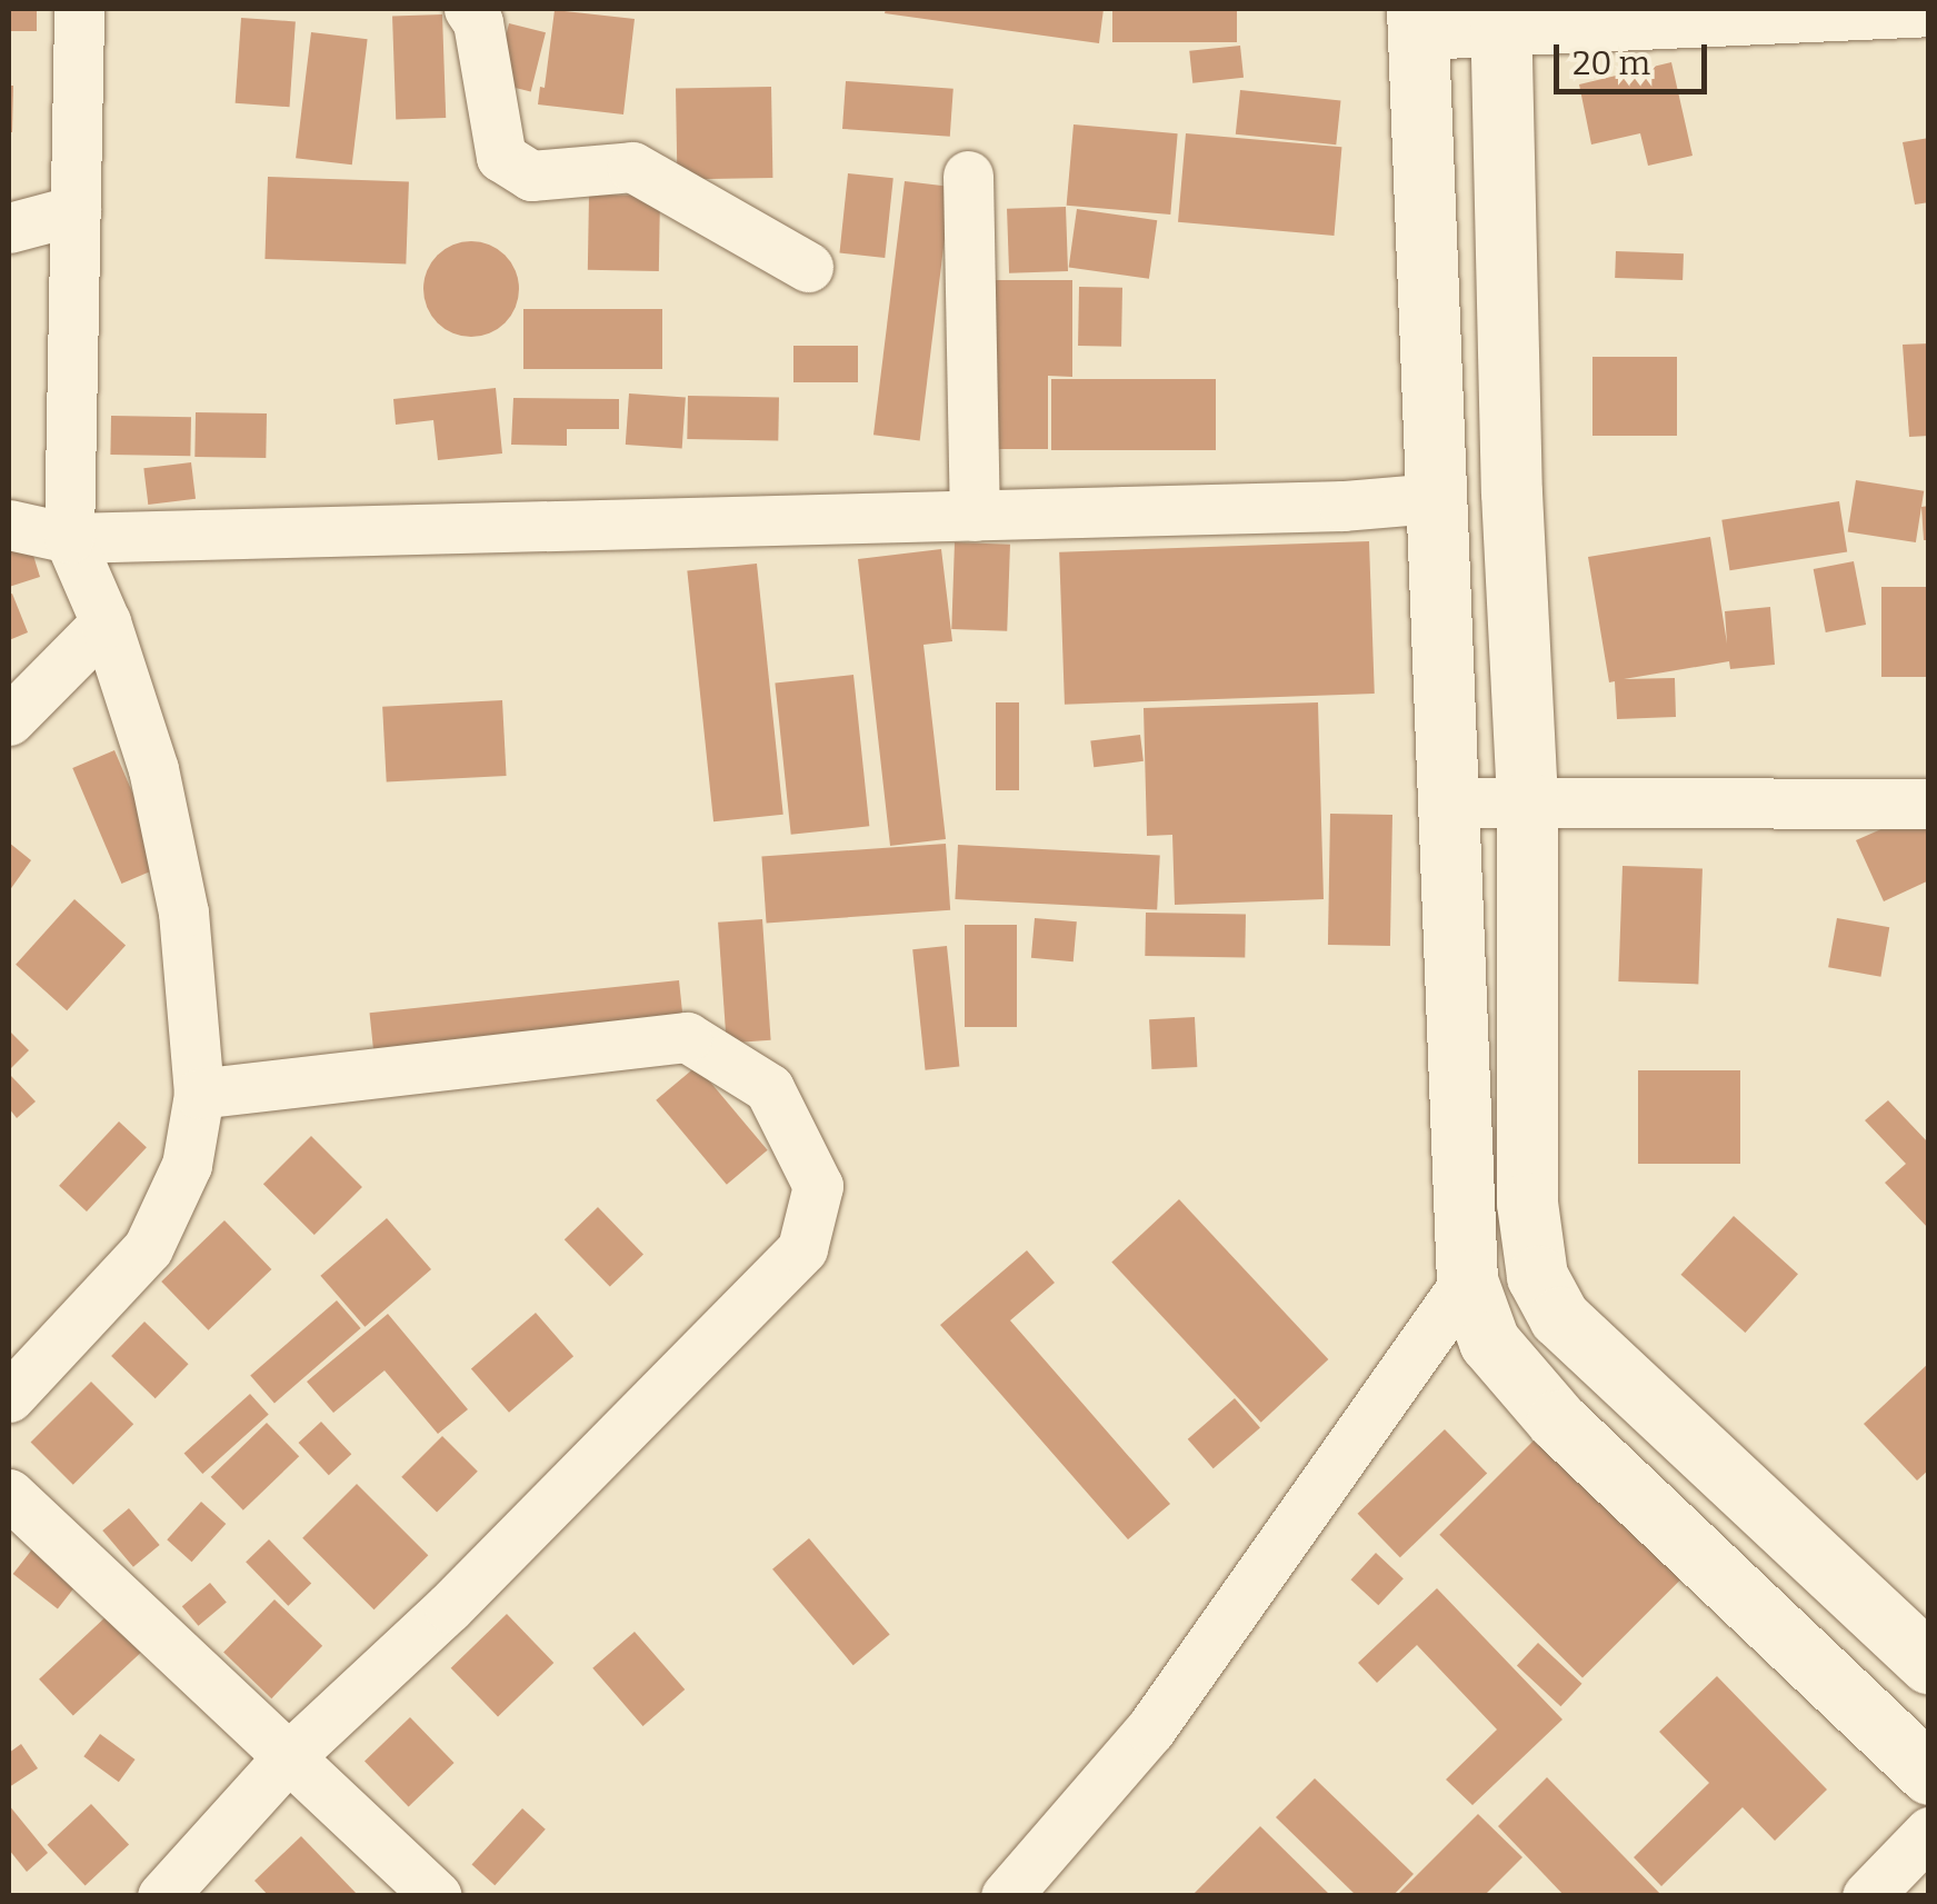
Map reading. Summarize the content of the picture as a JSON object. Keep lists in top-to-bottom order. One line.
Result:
{"scale_bar":"20 m"}
